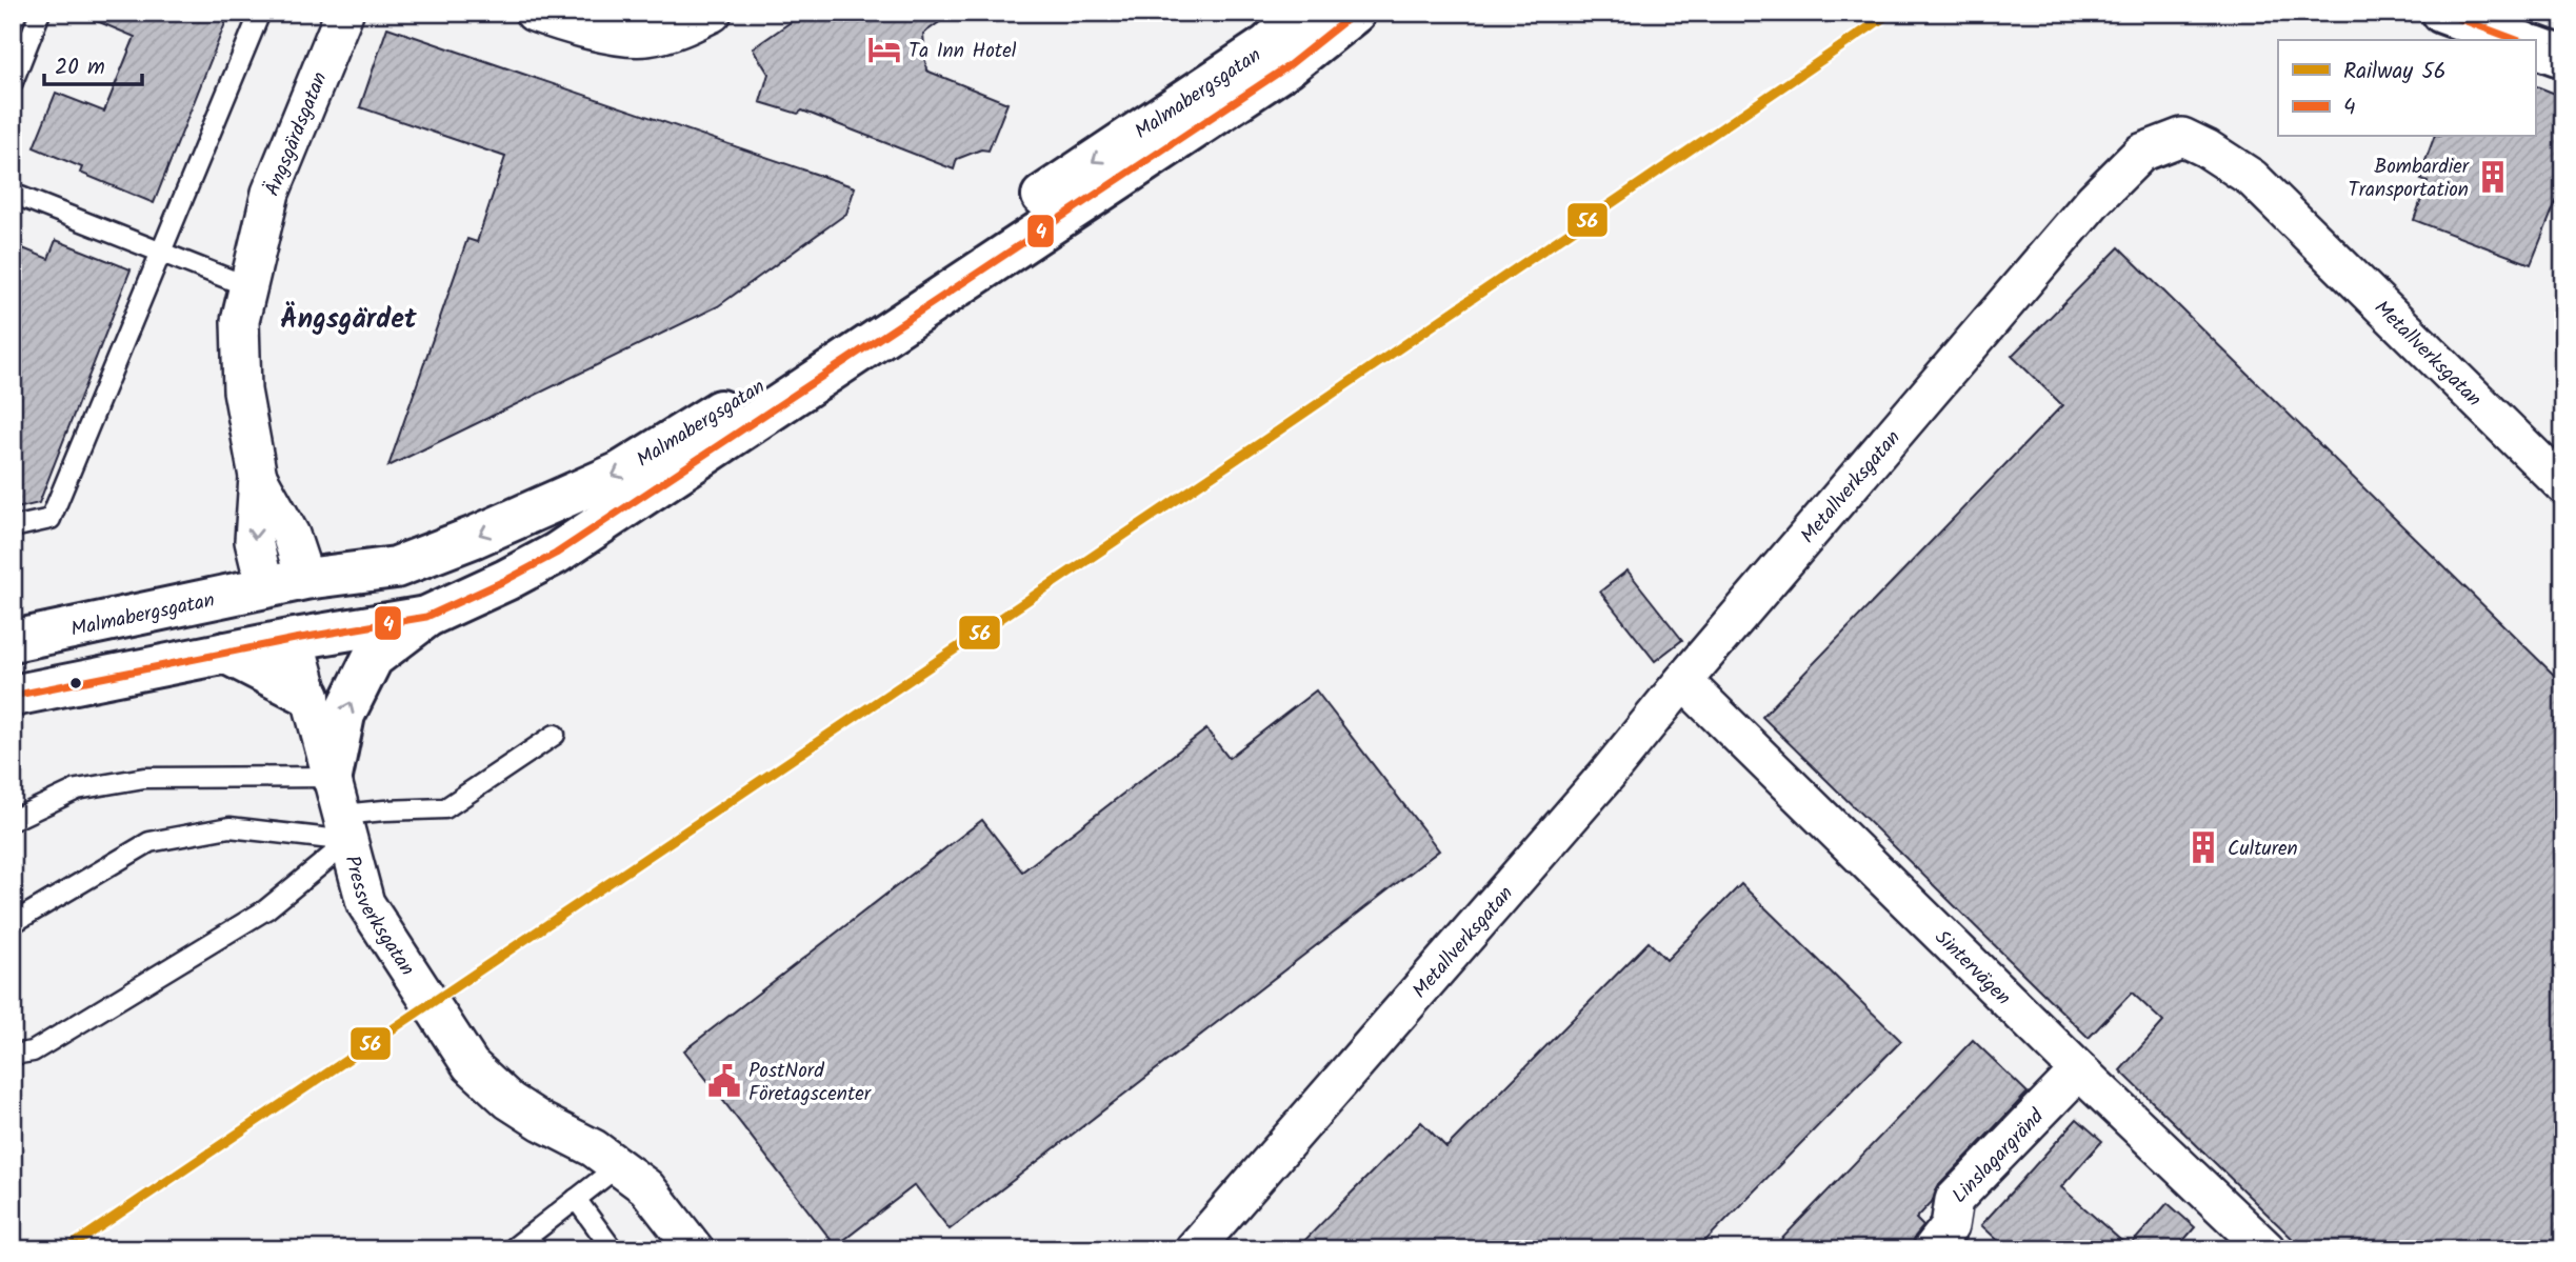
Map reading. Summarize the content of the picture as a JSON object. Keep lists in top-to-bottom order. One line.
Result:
{"streets":{"main road":["Malmabergsgatan"],"street":["Ängsgärdsgatan","Metallverksgatan","Pressverksgatan","Sintervägen","Linslagargränd"]},"crossings":[["Malmabergsgatan","Ängsgärdsgatan"],["Malmabergsgatan","Pressverksgatan"],["Metallverksgatan","Sintervägen"],["Sintervägen","Linslagargränd"]],"districts":["Ängsgärdet"],"places":{"hotel":["Ta Inn Hotel"],"building":["Bombardier Transportation","Culturen"],"public building":["PostNord Företagscenter"]},"lines":["rail line 56","transit line 4"],"legend":["Railway 56","4"],"scale_bar":"20 m"}
